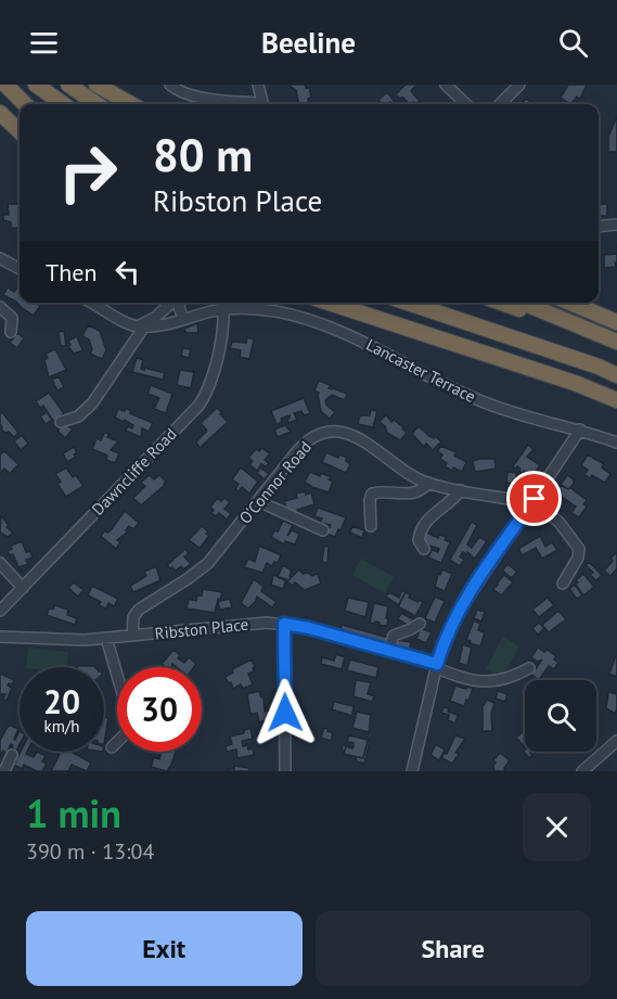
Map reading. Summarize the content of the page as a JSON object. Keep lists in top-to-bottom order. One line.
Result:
{"streets":{"street":["Lancaster Terrace","Dawncliffe Road","O'Connor Road","Ribston Place"]},"crossings":[["Lancaster Terrace","Dawncliffe Road"],["O'Connor Road","Ribston Place"]],"page":{"header":"Beeline","turn":["80 m","Ribston Place"],"then":"Then","speed":"20 km/h","limit":"30","heading":["1 min","390 m · 13:04"],"buttons":["Exit","Share"]}}
